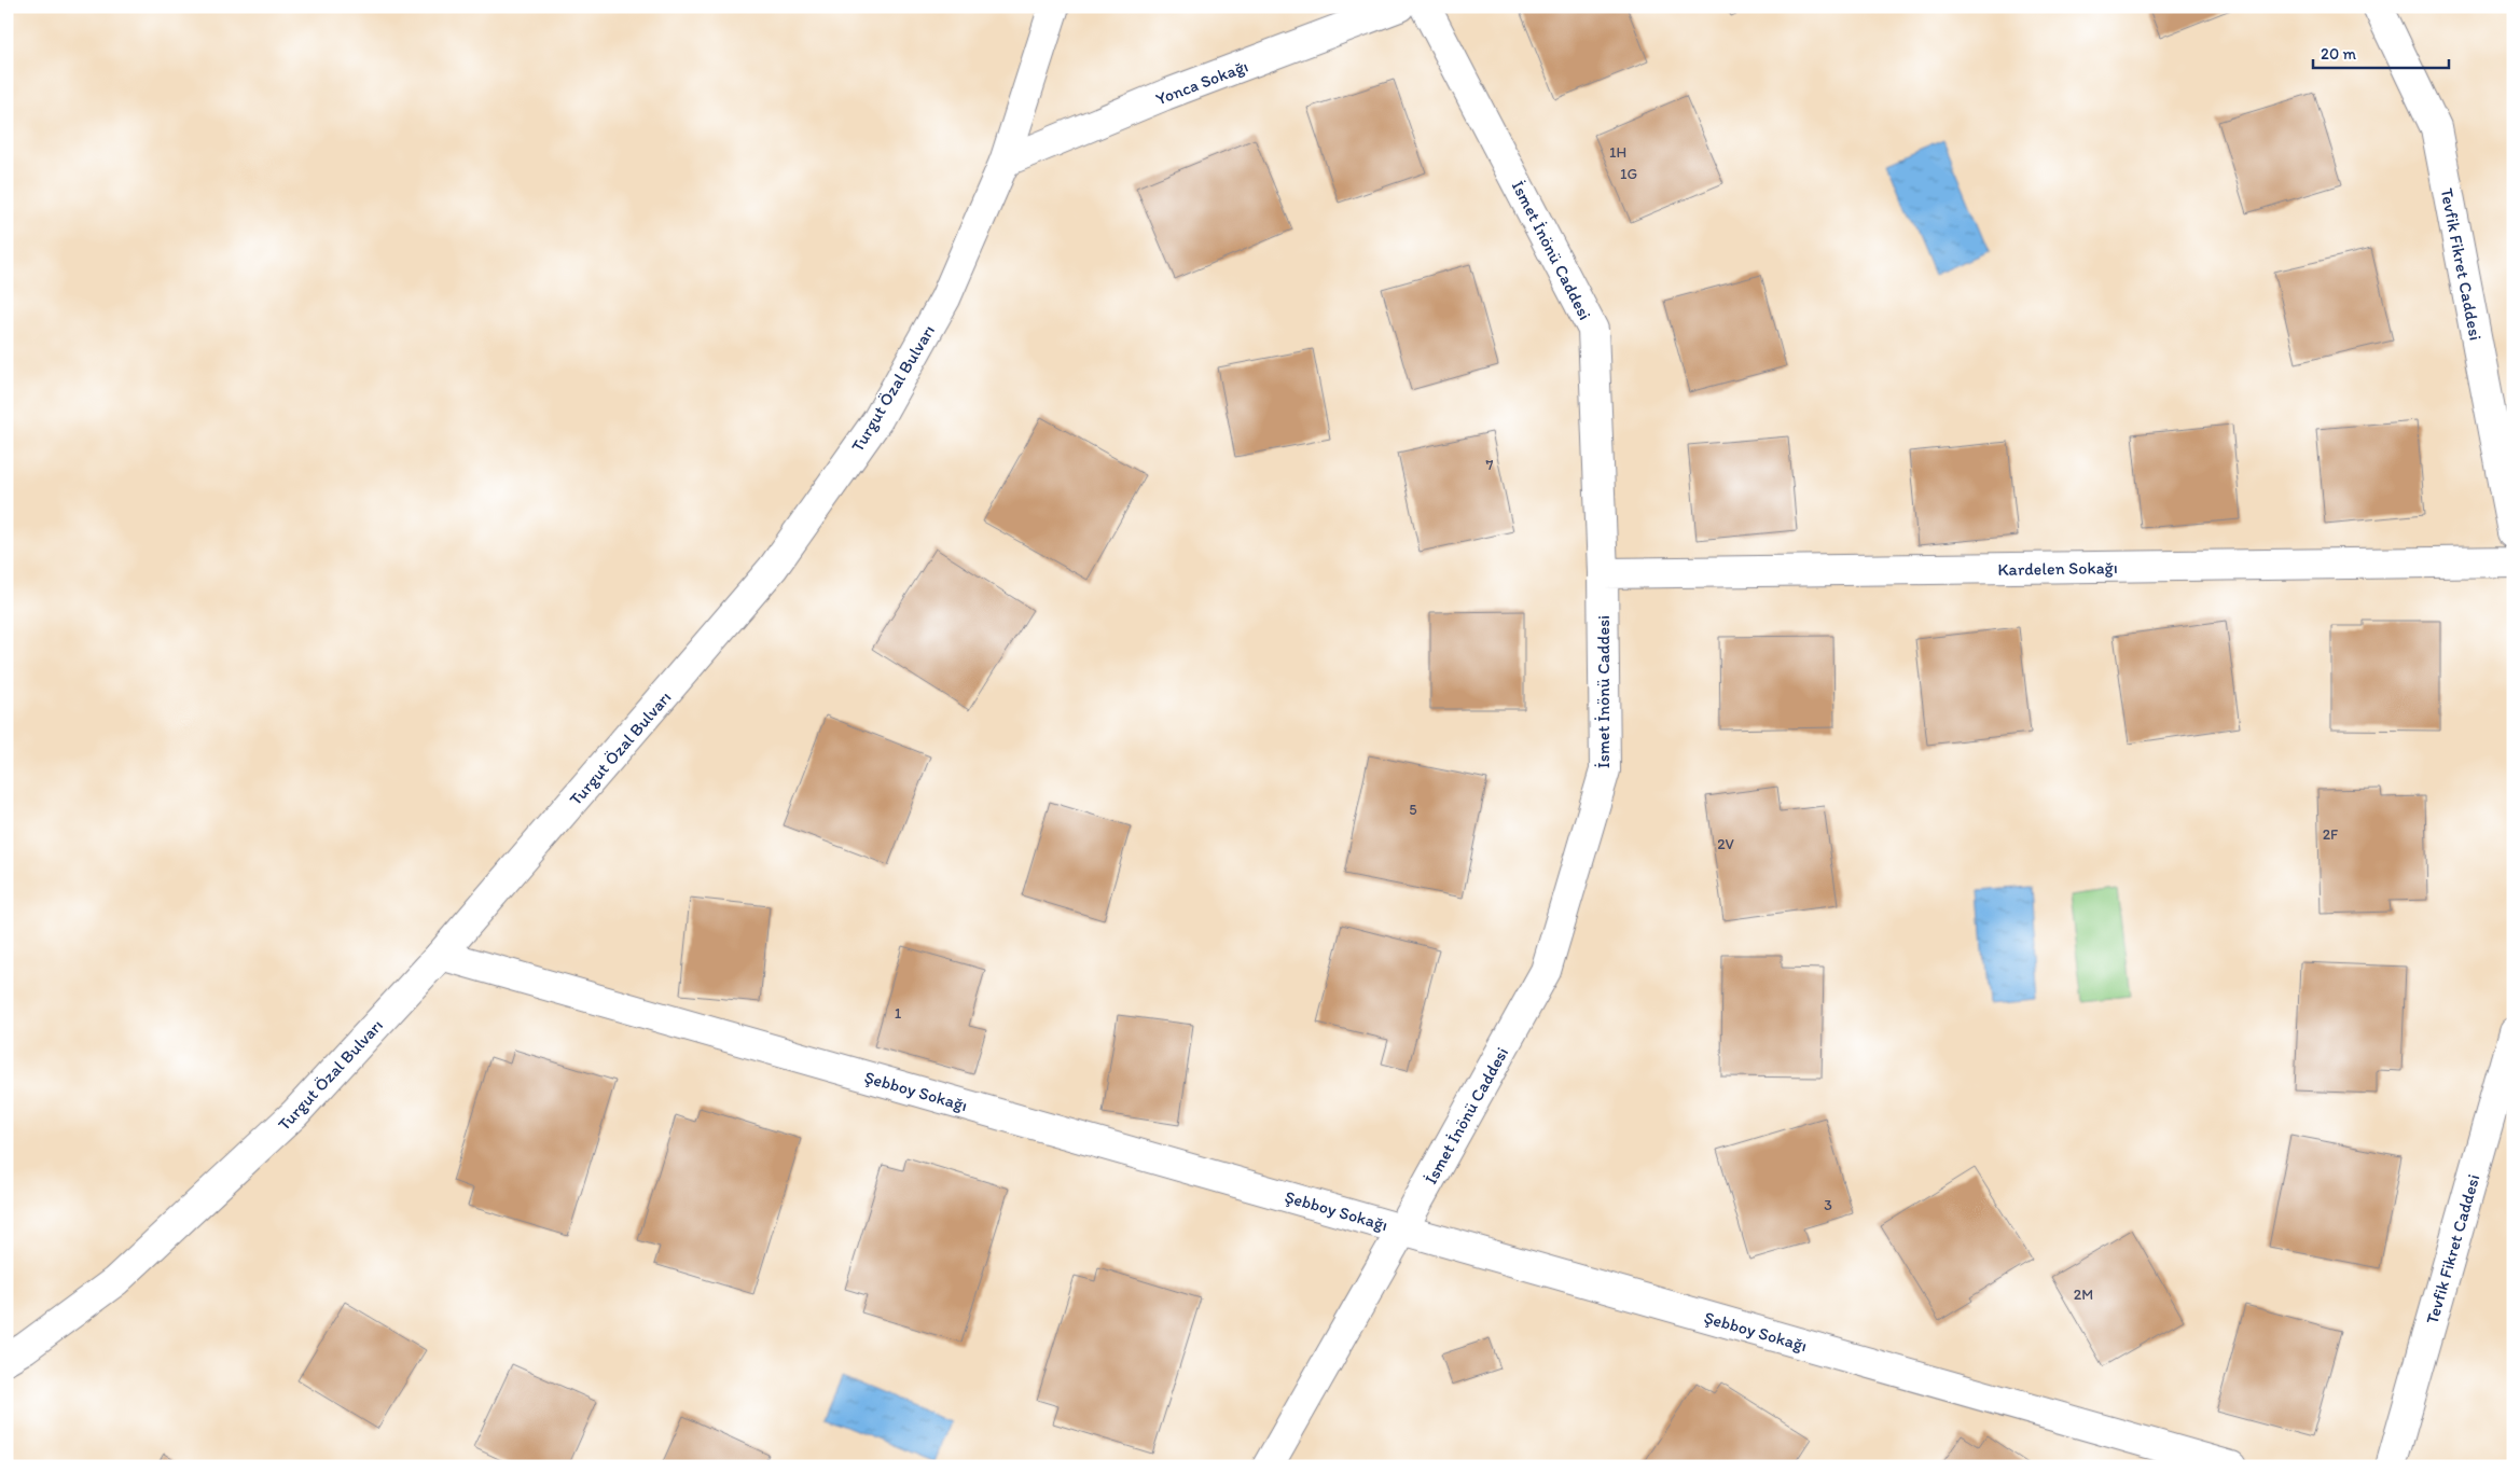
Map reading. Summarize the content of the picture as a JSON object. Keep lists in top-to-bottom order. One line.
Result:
{"streets":{"street":["Yonca Sokağı","İsmet İnönü Caddesi","Tevfik Fikret Caddesi","Turgut Özal Bulvarı","Kardelen Sokağı","Şebboy Sokağı"]},"crossings":[["Yonca Sokağı","Turgut Özal Bulvarı"],["İsmet İnönü Caddesi","Kardelen Sokağı"],["İsmet İnönü Caddesi","Şebboy Sokağı"],["Turgut Özal Bulvarı","Şebboy Sokağı"]],"house_numbers":["1H","1G","7","5","2F","2V","1","3","2M"],"scale_bar":"20 m"}
